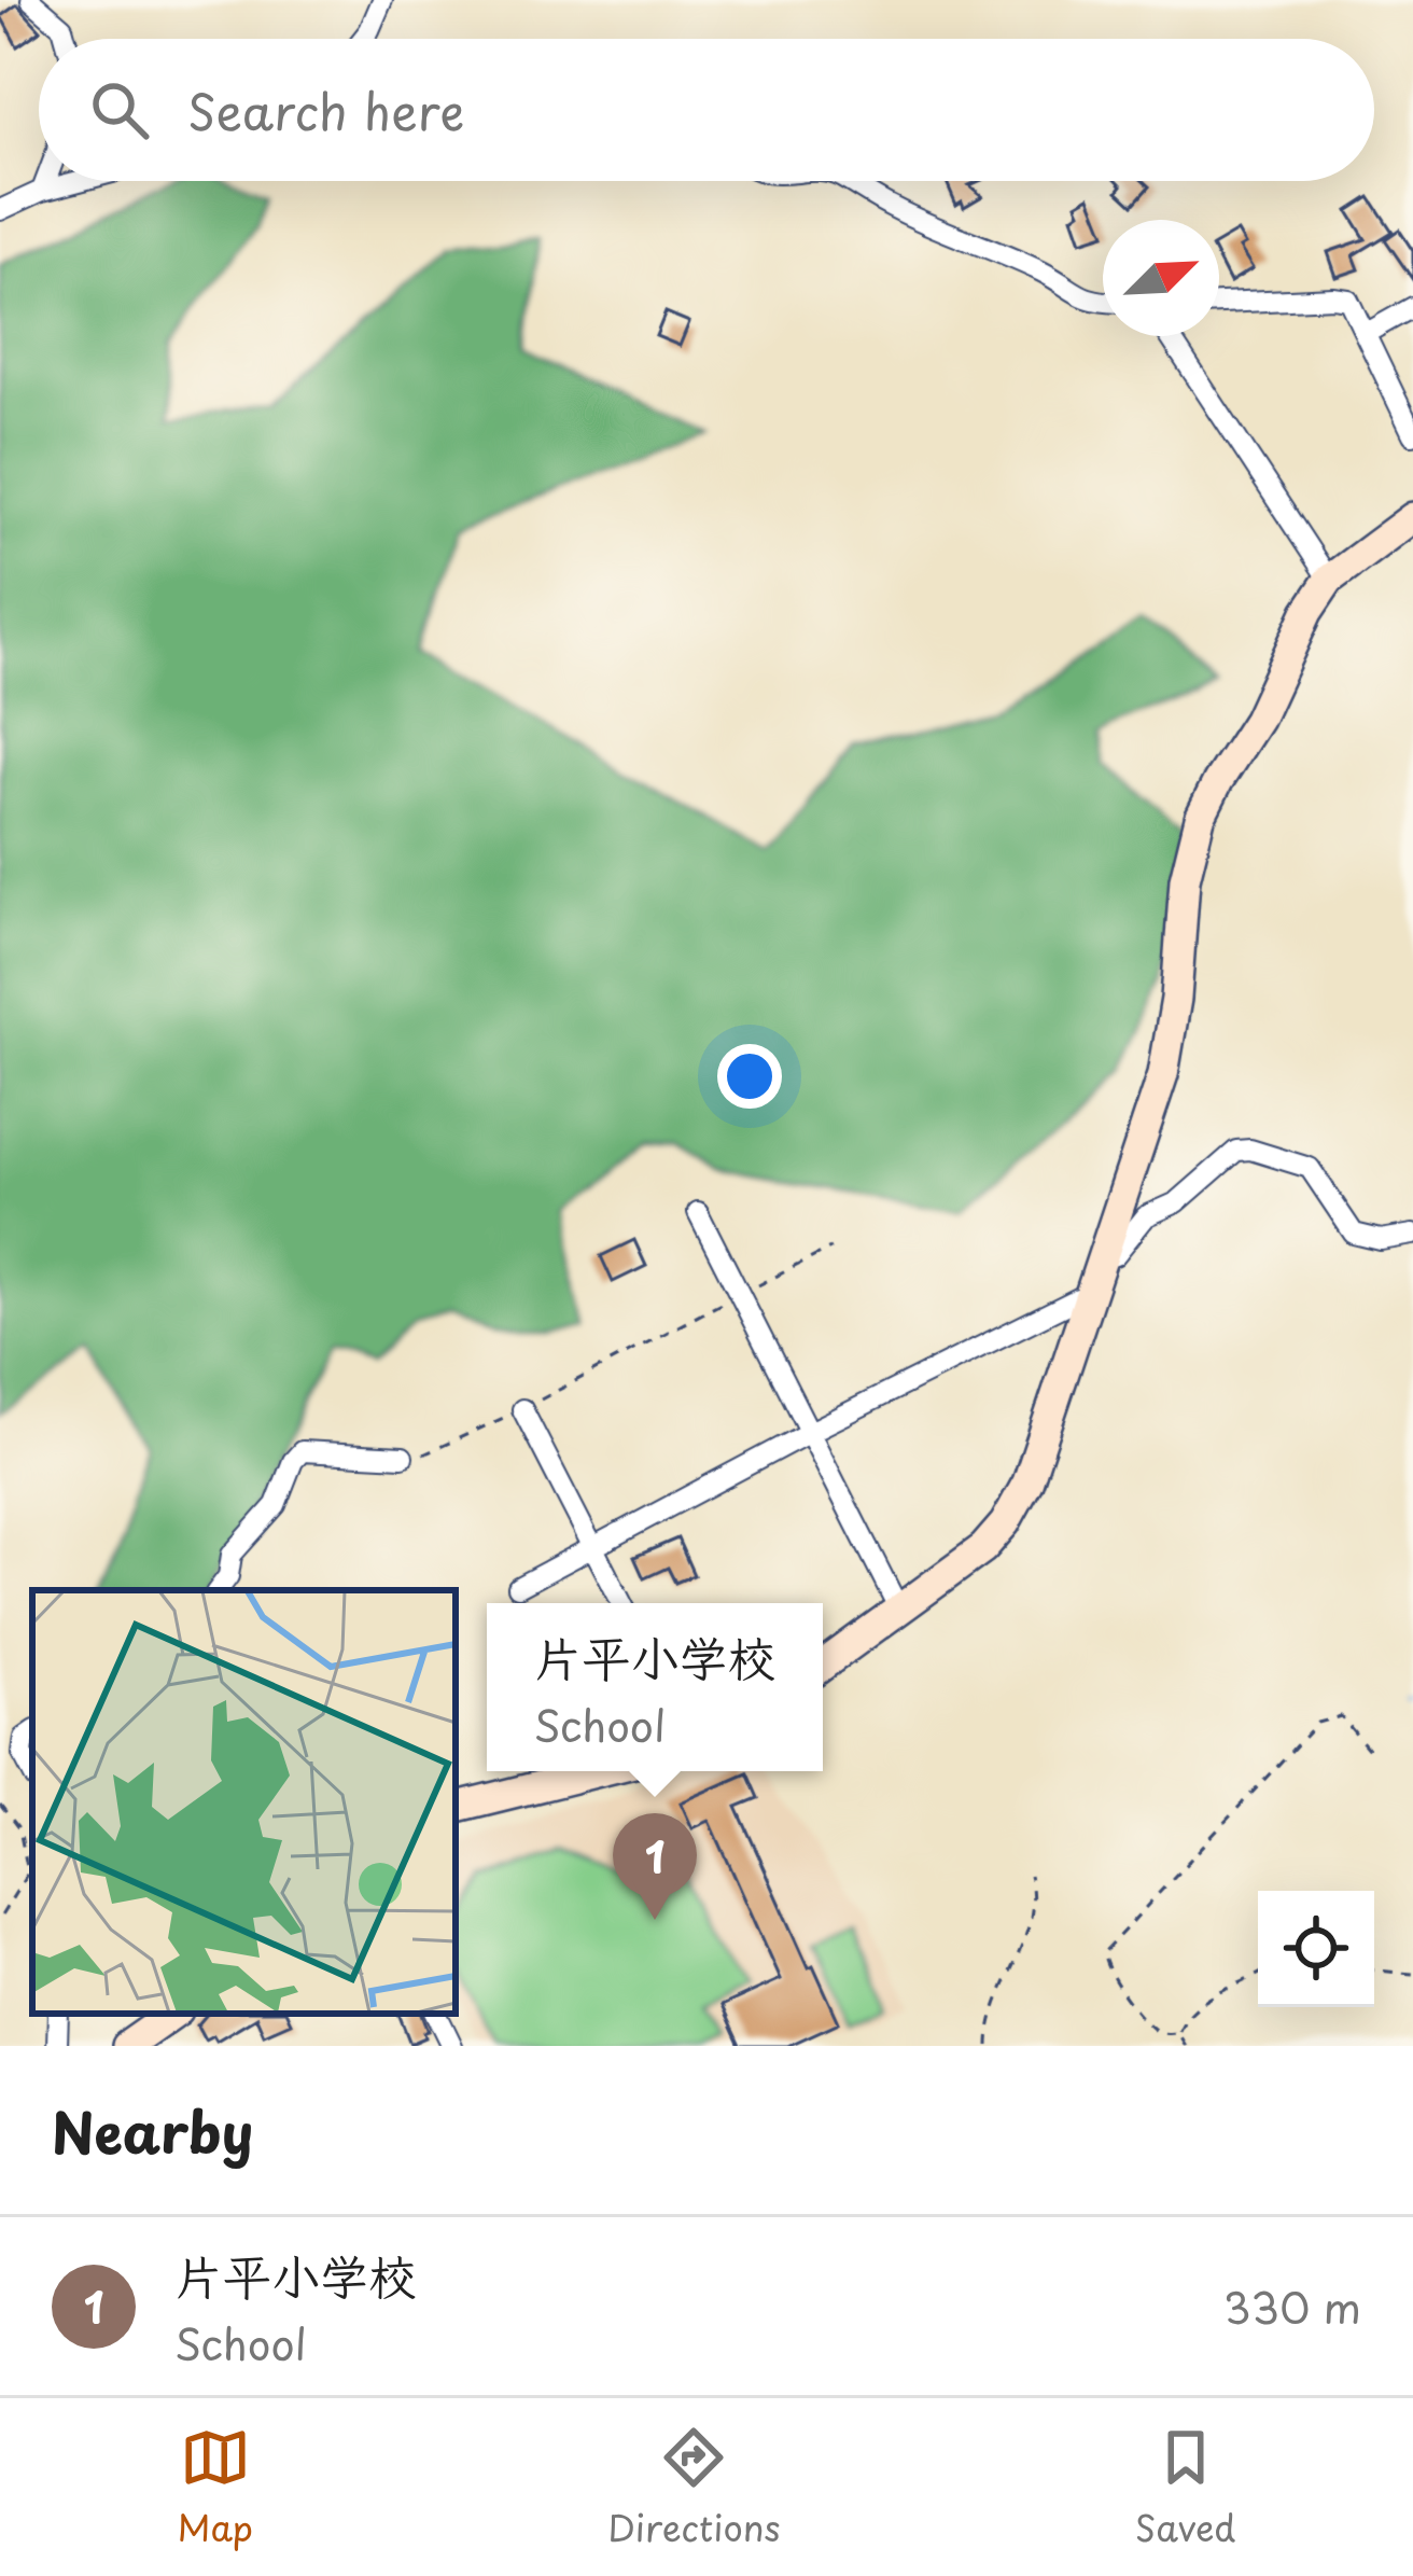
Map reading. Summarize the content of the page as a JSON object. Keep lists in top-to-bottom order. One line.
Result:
{"north":"top right","page":{"search":"Search here","popup":["片平小学校","School"],"pins":"1","heading":"Nearby","list":[{"mark":"1","name":"片平小学校","note":"School","value":"330 m"}],"nav":["Map","Directions","Saved"]}}
